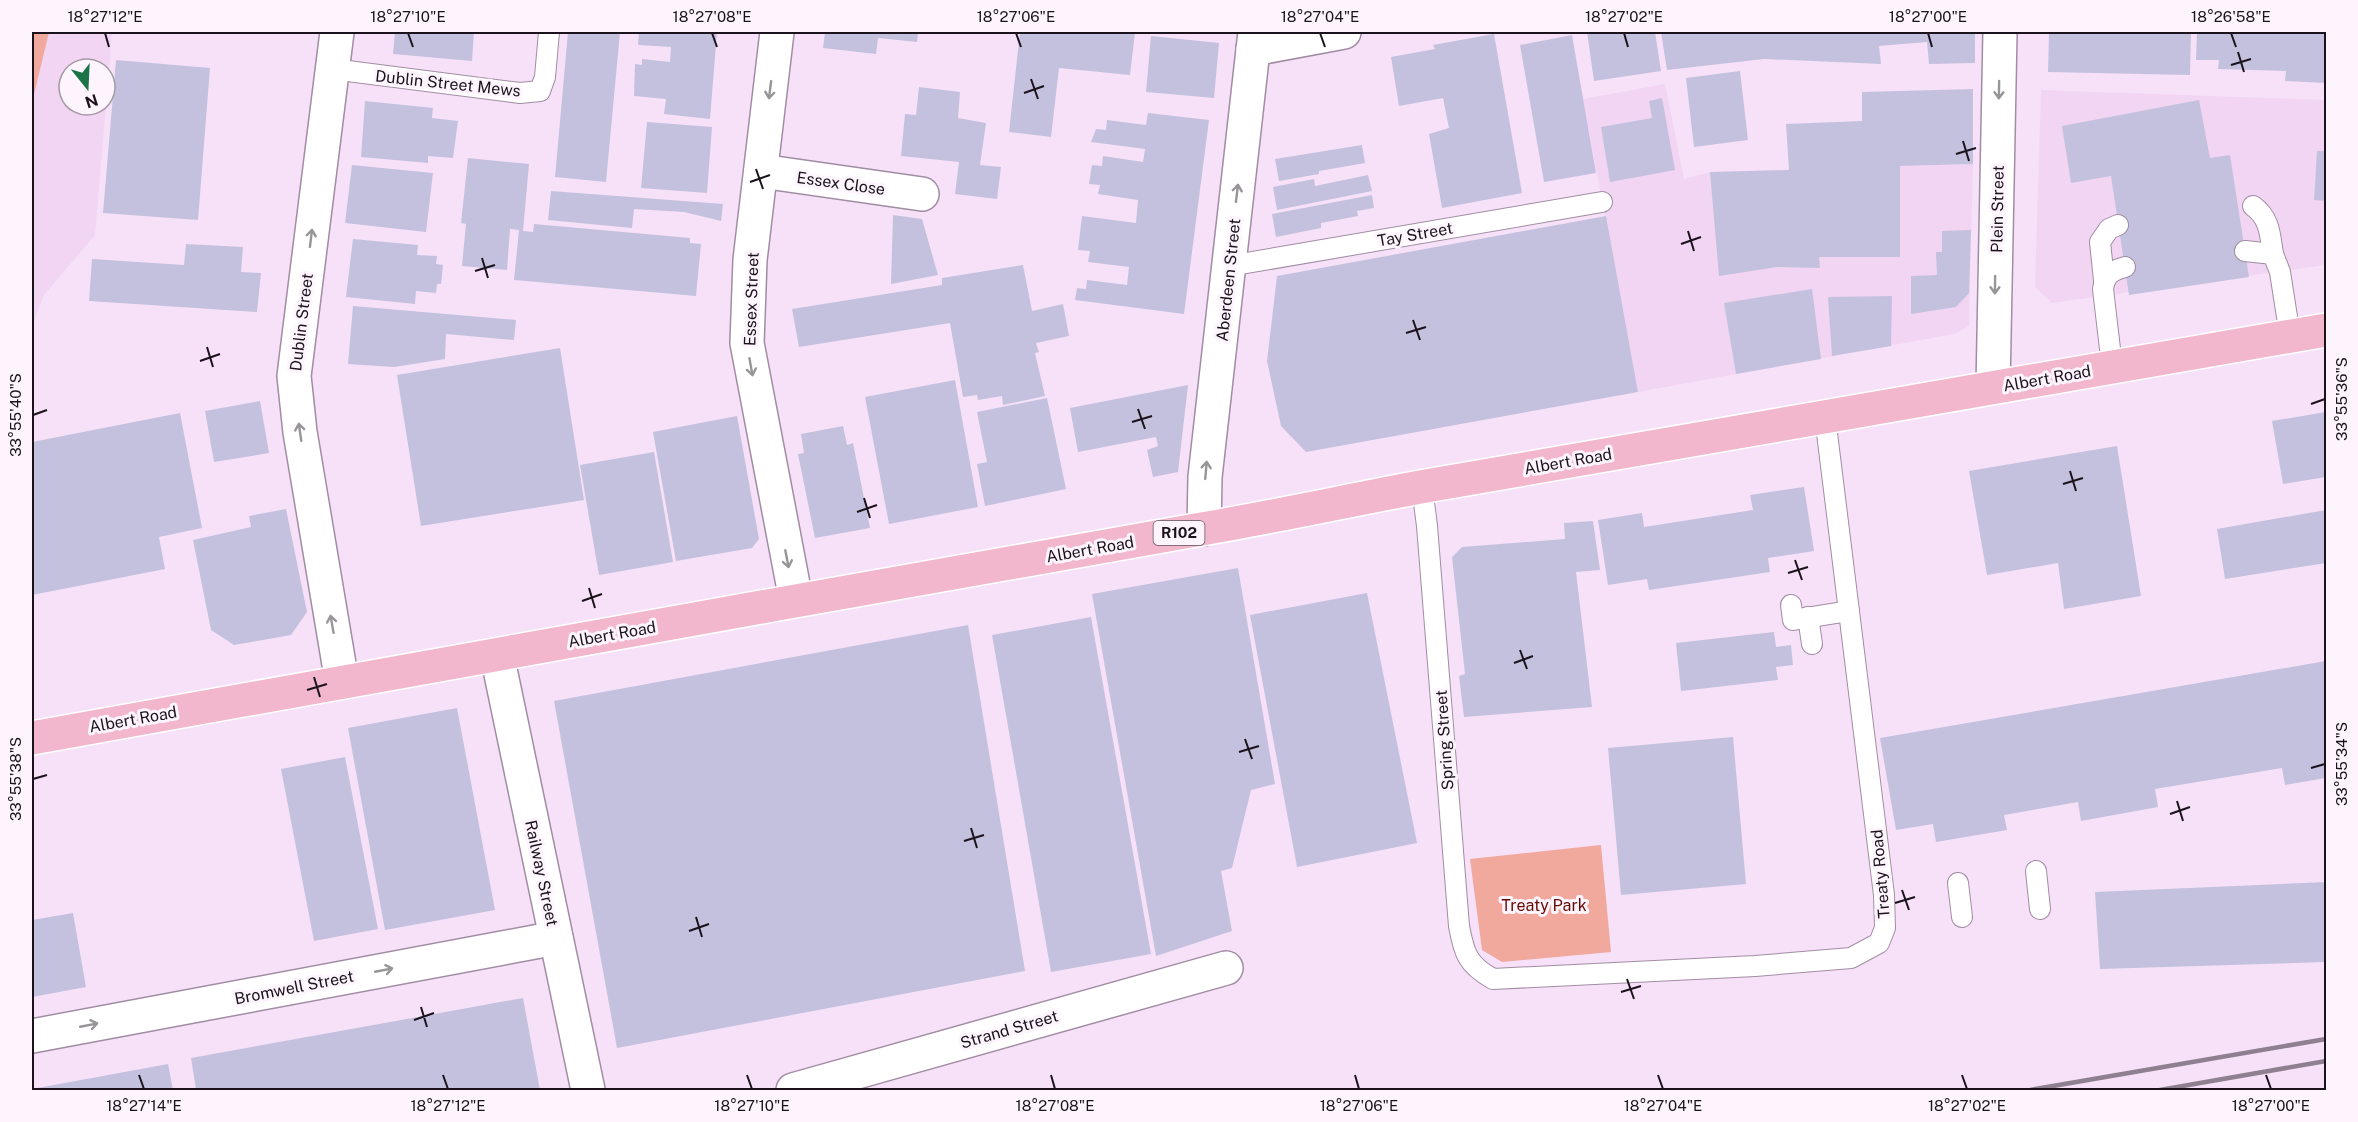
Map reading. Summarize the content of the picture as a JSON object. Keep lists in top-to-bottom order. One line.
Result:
{"streets":{"main road":["Albert Road","R102"],"street":["Essex Close","Plein Street","Aberdeen Street","Essex Street","Dublin Street","Railway Street","Bromwell Street","Strand Street"],"lane":["Dublin Street Mews","Tay Street","Spring Street","Treaty Road"]},"crossings":[["Dublin Street Mews","Dublin Street"],["Essex Close","Essex Street"],["Plein Street","Albert Road"],["Tay Street","Aberdeen Street"],["Aberdeen Street","Albert Road"],["Essex Street","Albert Road"],["Dublin Street","Albert Road"],["Albert Road","Spring Street"],["Albert Road","Railway Street"],["Albert Road","Treaty Road"],["Spring Street","Treaty Road"],["Railway Street","Bromwell Street"]],"one_way":["Plein Street","Aberdeen Street","Essex Street","Dublin Street","Bromwell Street"],"parks":["Treaty Park"],"north":"bottom","coordinates":["18°27'12\"E","18°27'10\"E","18°27'08\"E","18°27'06\"E","18°27'04\"E","18°27'02\"E","18°27'00\"E","18°26'58\"E","33°55'36\"S","33°55'40\"S","33°55'34\"S","33°55'38\"S","18°27'14\"E"]}
